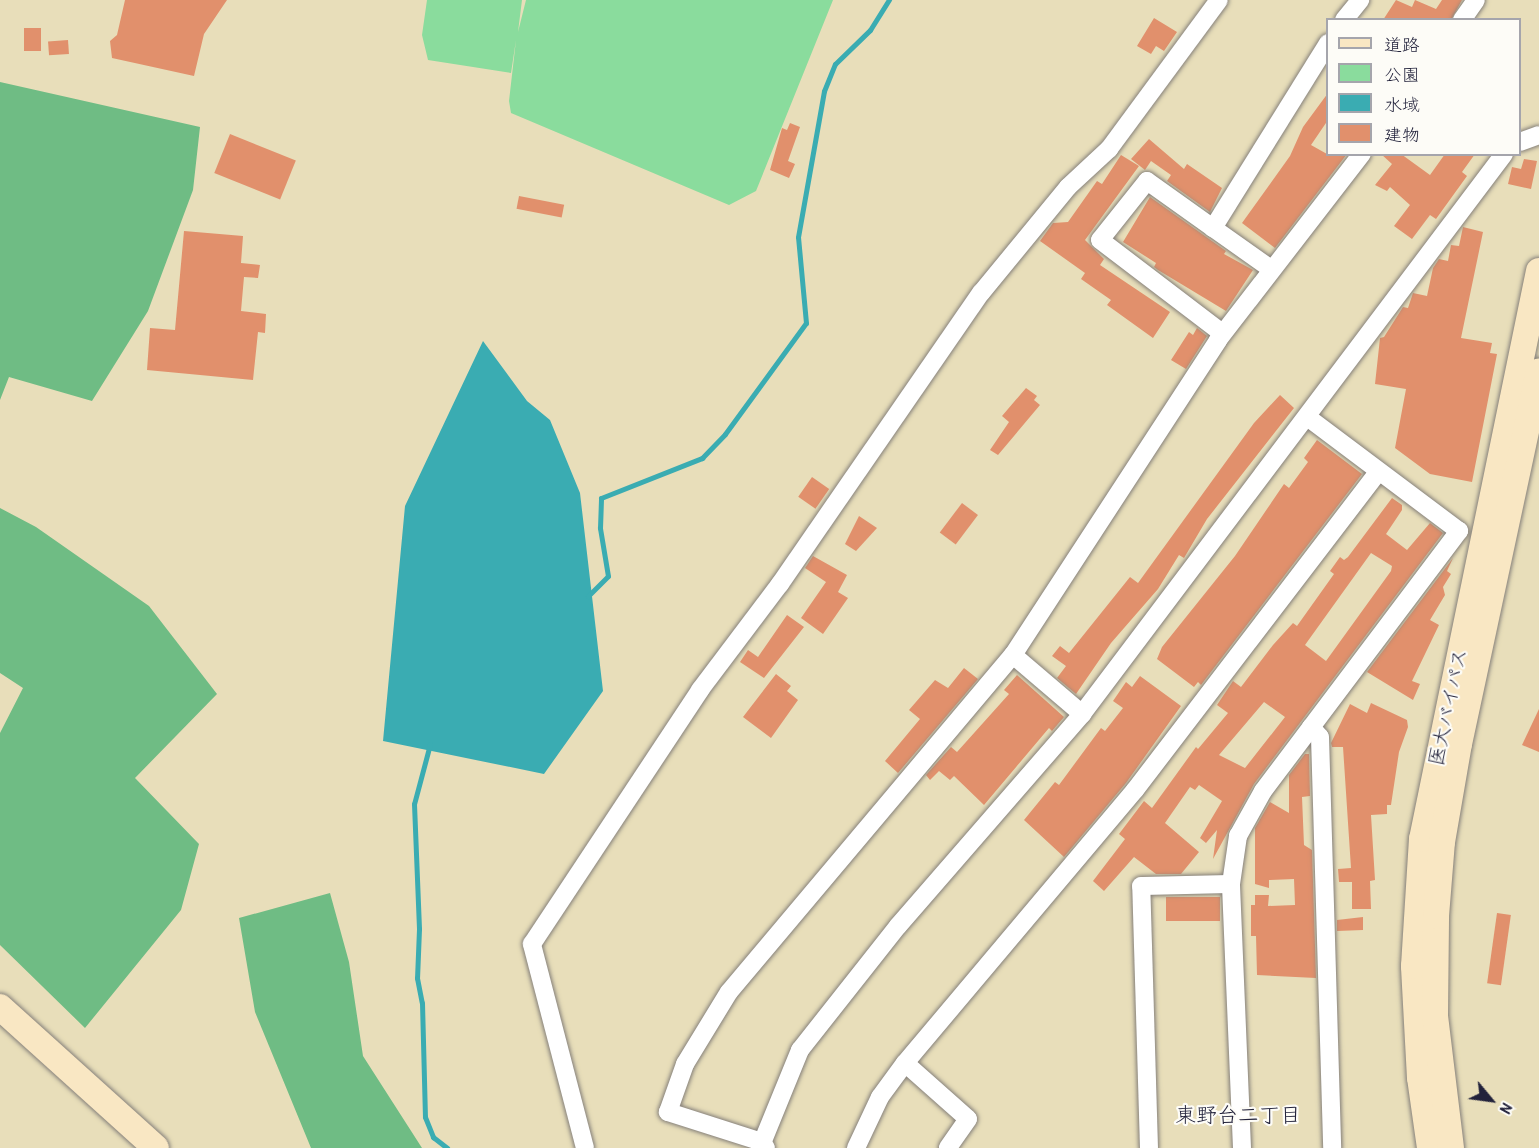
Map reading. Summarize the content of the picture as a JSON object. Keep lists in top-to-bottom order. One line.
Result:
{"streets":{"main road":["医大バイパス"]},"districts":["東野台二丁目"],"legend":["道路","公園","水域","建物"],"north":"bottom right"}
